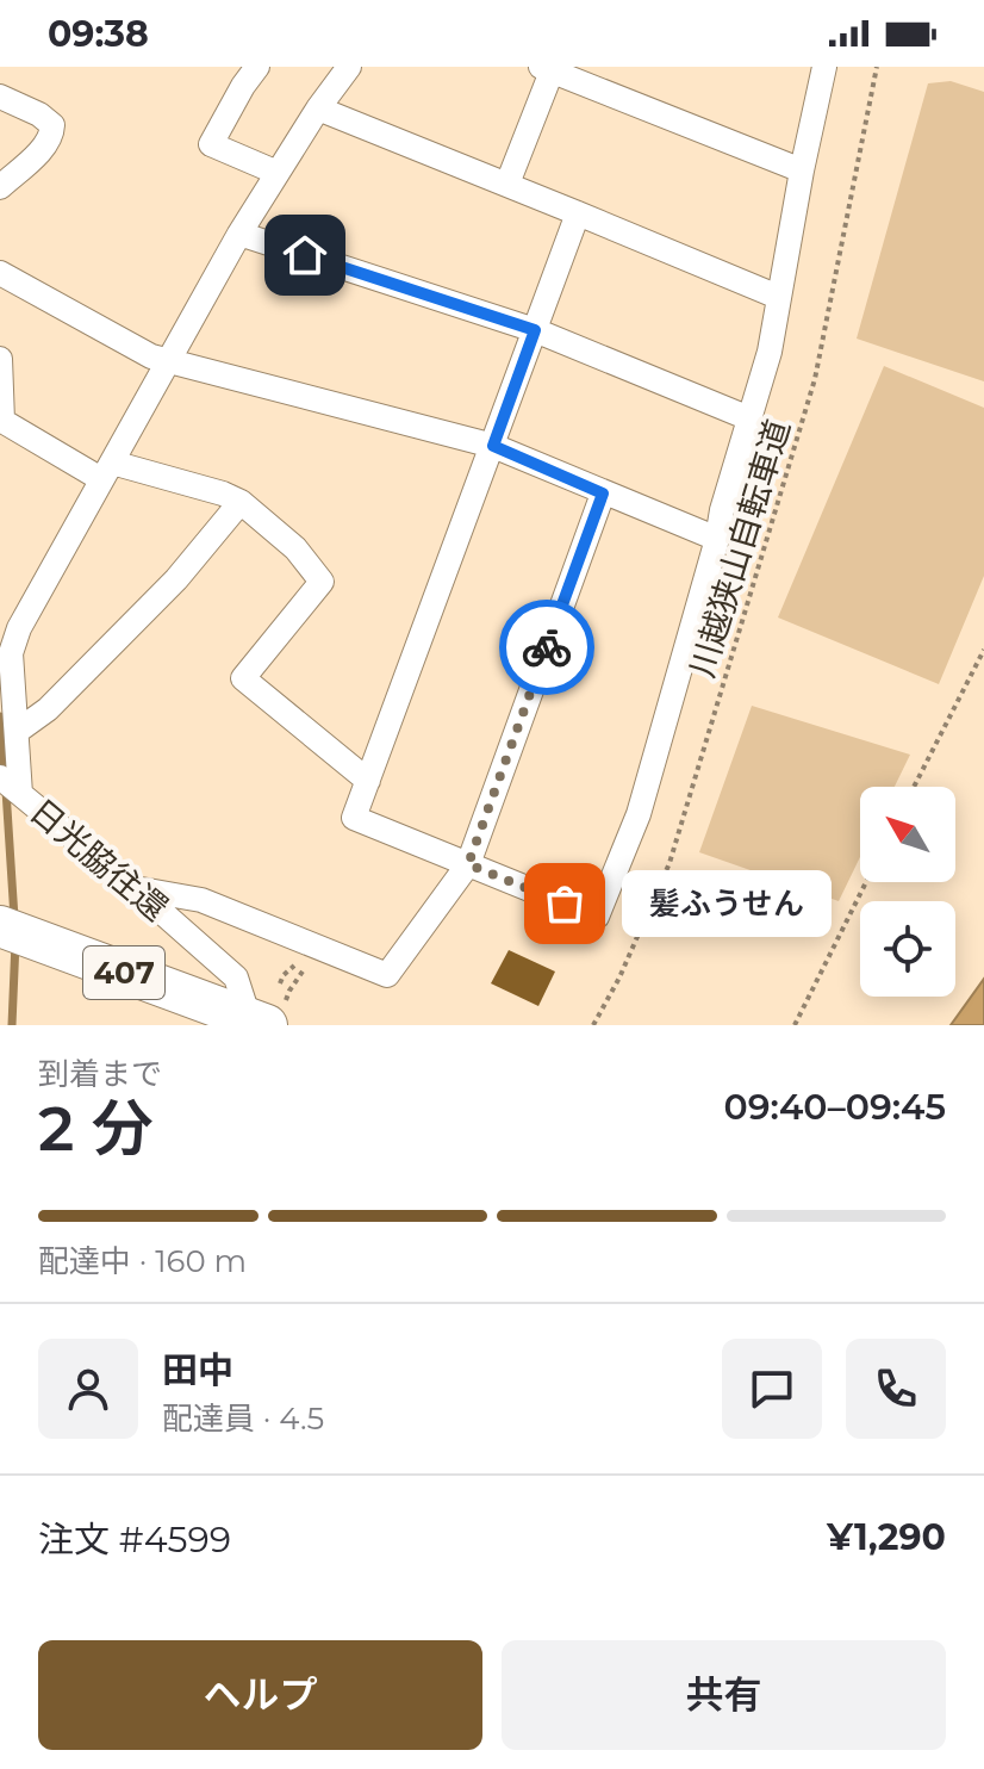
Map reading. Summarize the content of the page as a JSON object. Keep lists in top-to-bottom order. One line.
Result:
{"streets":{"highway":["407"],"street":["日光脇往還"],"path":["川越狭山自転車道"]},"crossings":[["日光脇往還","407"]],"places":["髪ふうせん"],"north":"top left","page":{"status":"09:38","bubble":"髪ふうせん","heading":["2 分","到着まで","09:40–09:45"],"panel":["田中","配達員 · 4.5","注文 #4599","¥1,290"],"bar":"配達中 · 160 m","buttons":["ヘルプ","共有"]}}
